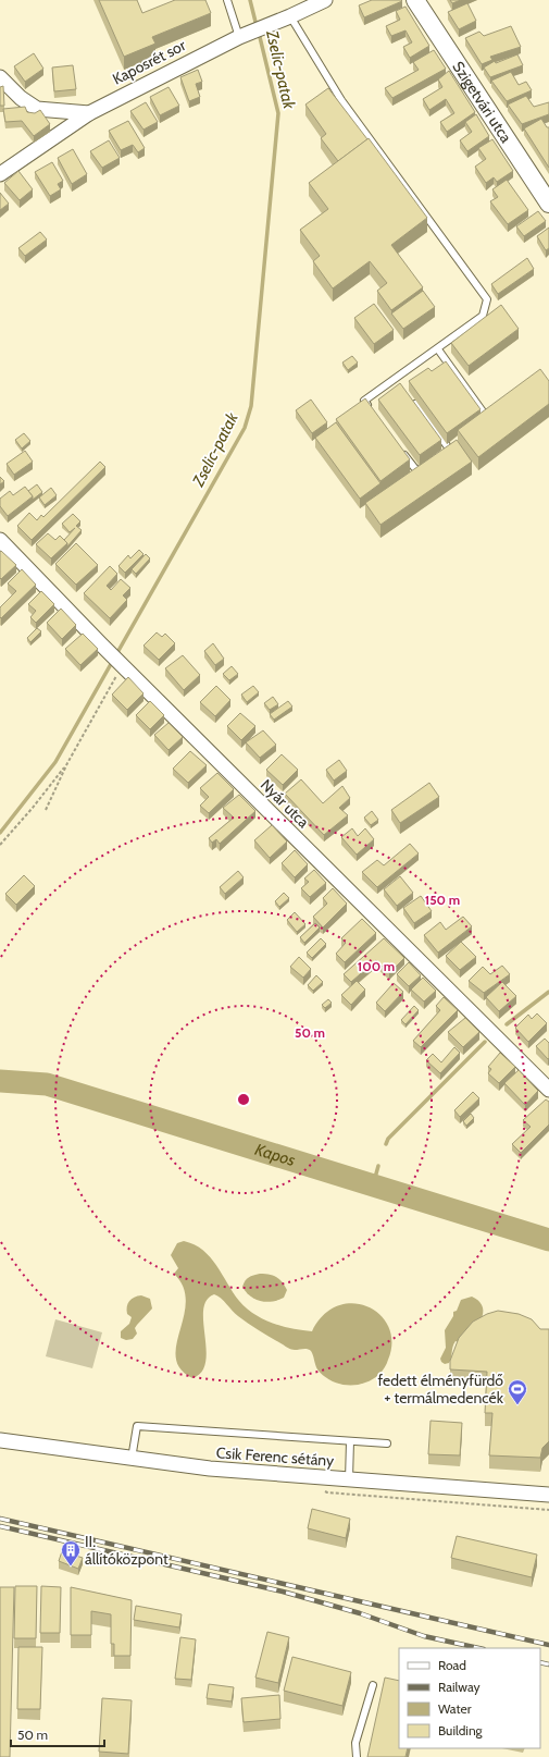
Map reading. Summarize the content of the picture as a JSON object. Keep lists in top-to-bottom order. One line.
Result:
{"streets":{"street":["Kaposrét sor","Szigetvári utca","Nyár utca","Csik Ferenc sétány"]},"water":["Zselic-patak","Kapos"],"places":{"sports":["fedett élményfürdő + termálmedencék"],"building":["II. állítóközpont"]},"legend":["Road","Railway","Water","Building"],"scale_bar":"50 m","rings":["150 m","100 m","50 m"]}
